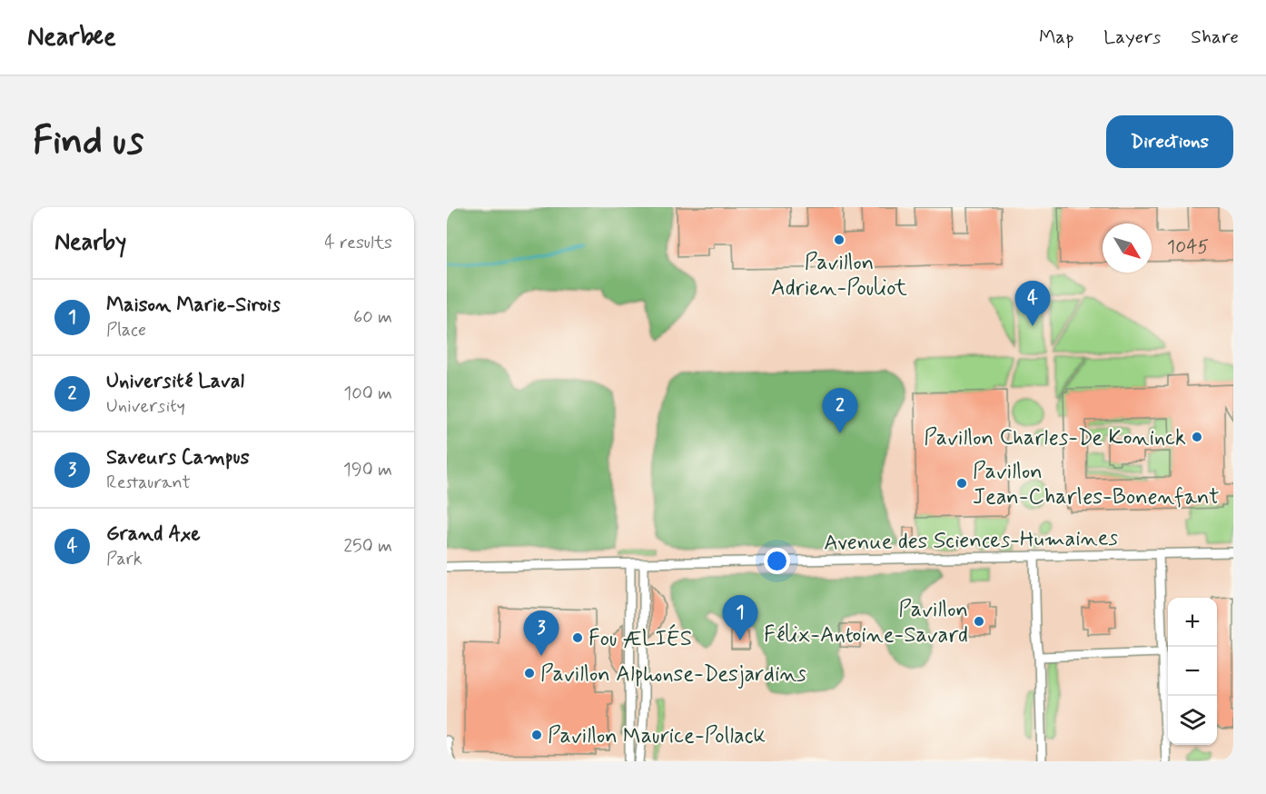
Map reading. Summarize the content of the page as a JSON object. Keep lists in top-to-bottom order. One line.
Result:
{"streets":{"street":["Avenue des Sciences-Humaines"]},"places":["Pavillon Adrien-Pouliot","Pavillon Charles-De Koninck","Pavillon Jean-Charles-Bonenfant","Pavillon Félix-Antoine-Savard","Fou ÆLIÉS","Pavillon Alphonse-Desjardins","Pavillon Maurice-Pollack"],"house_numbers":["1045"],"north":"bottom right","page":{"header":"Nearbee","nav":["Map","Layers","Share"],"buttons":"Directions","title":"Find us","heading":["Nearby","4 results"],"list":[{"mark":"1","name":"Maison Marie-Sirois","note":"Place","value":"60 m"},{"mark":"2","name":"Université Laval","note":"University","value":"100 m"},{"mark":"3","name":"Saveurs Campus","note":"Restaurant","value":"190 m"},{"mark":"4","name":"Grand Axe","note":"Park","value":"250 m"}],"pins":["4","2","1","3"],"map_buttons":["+","−"]}}
